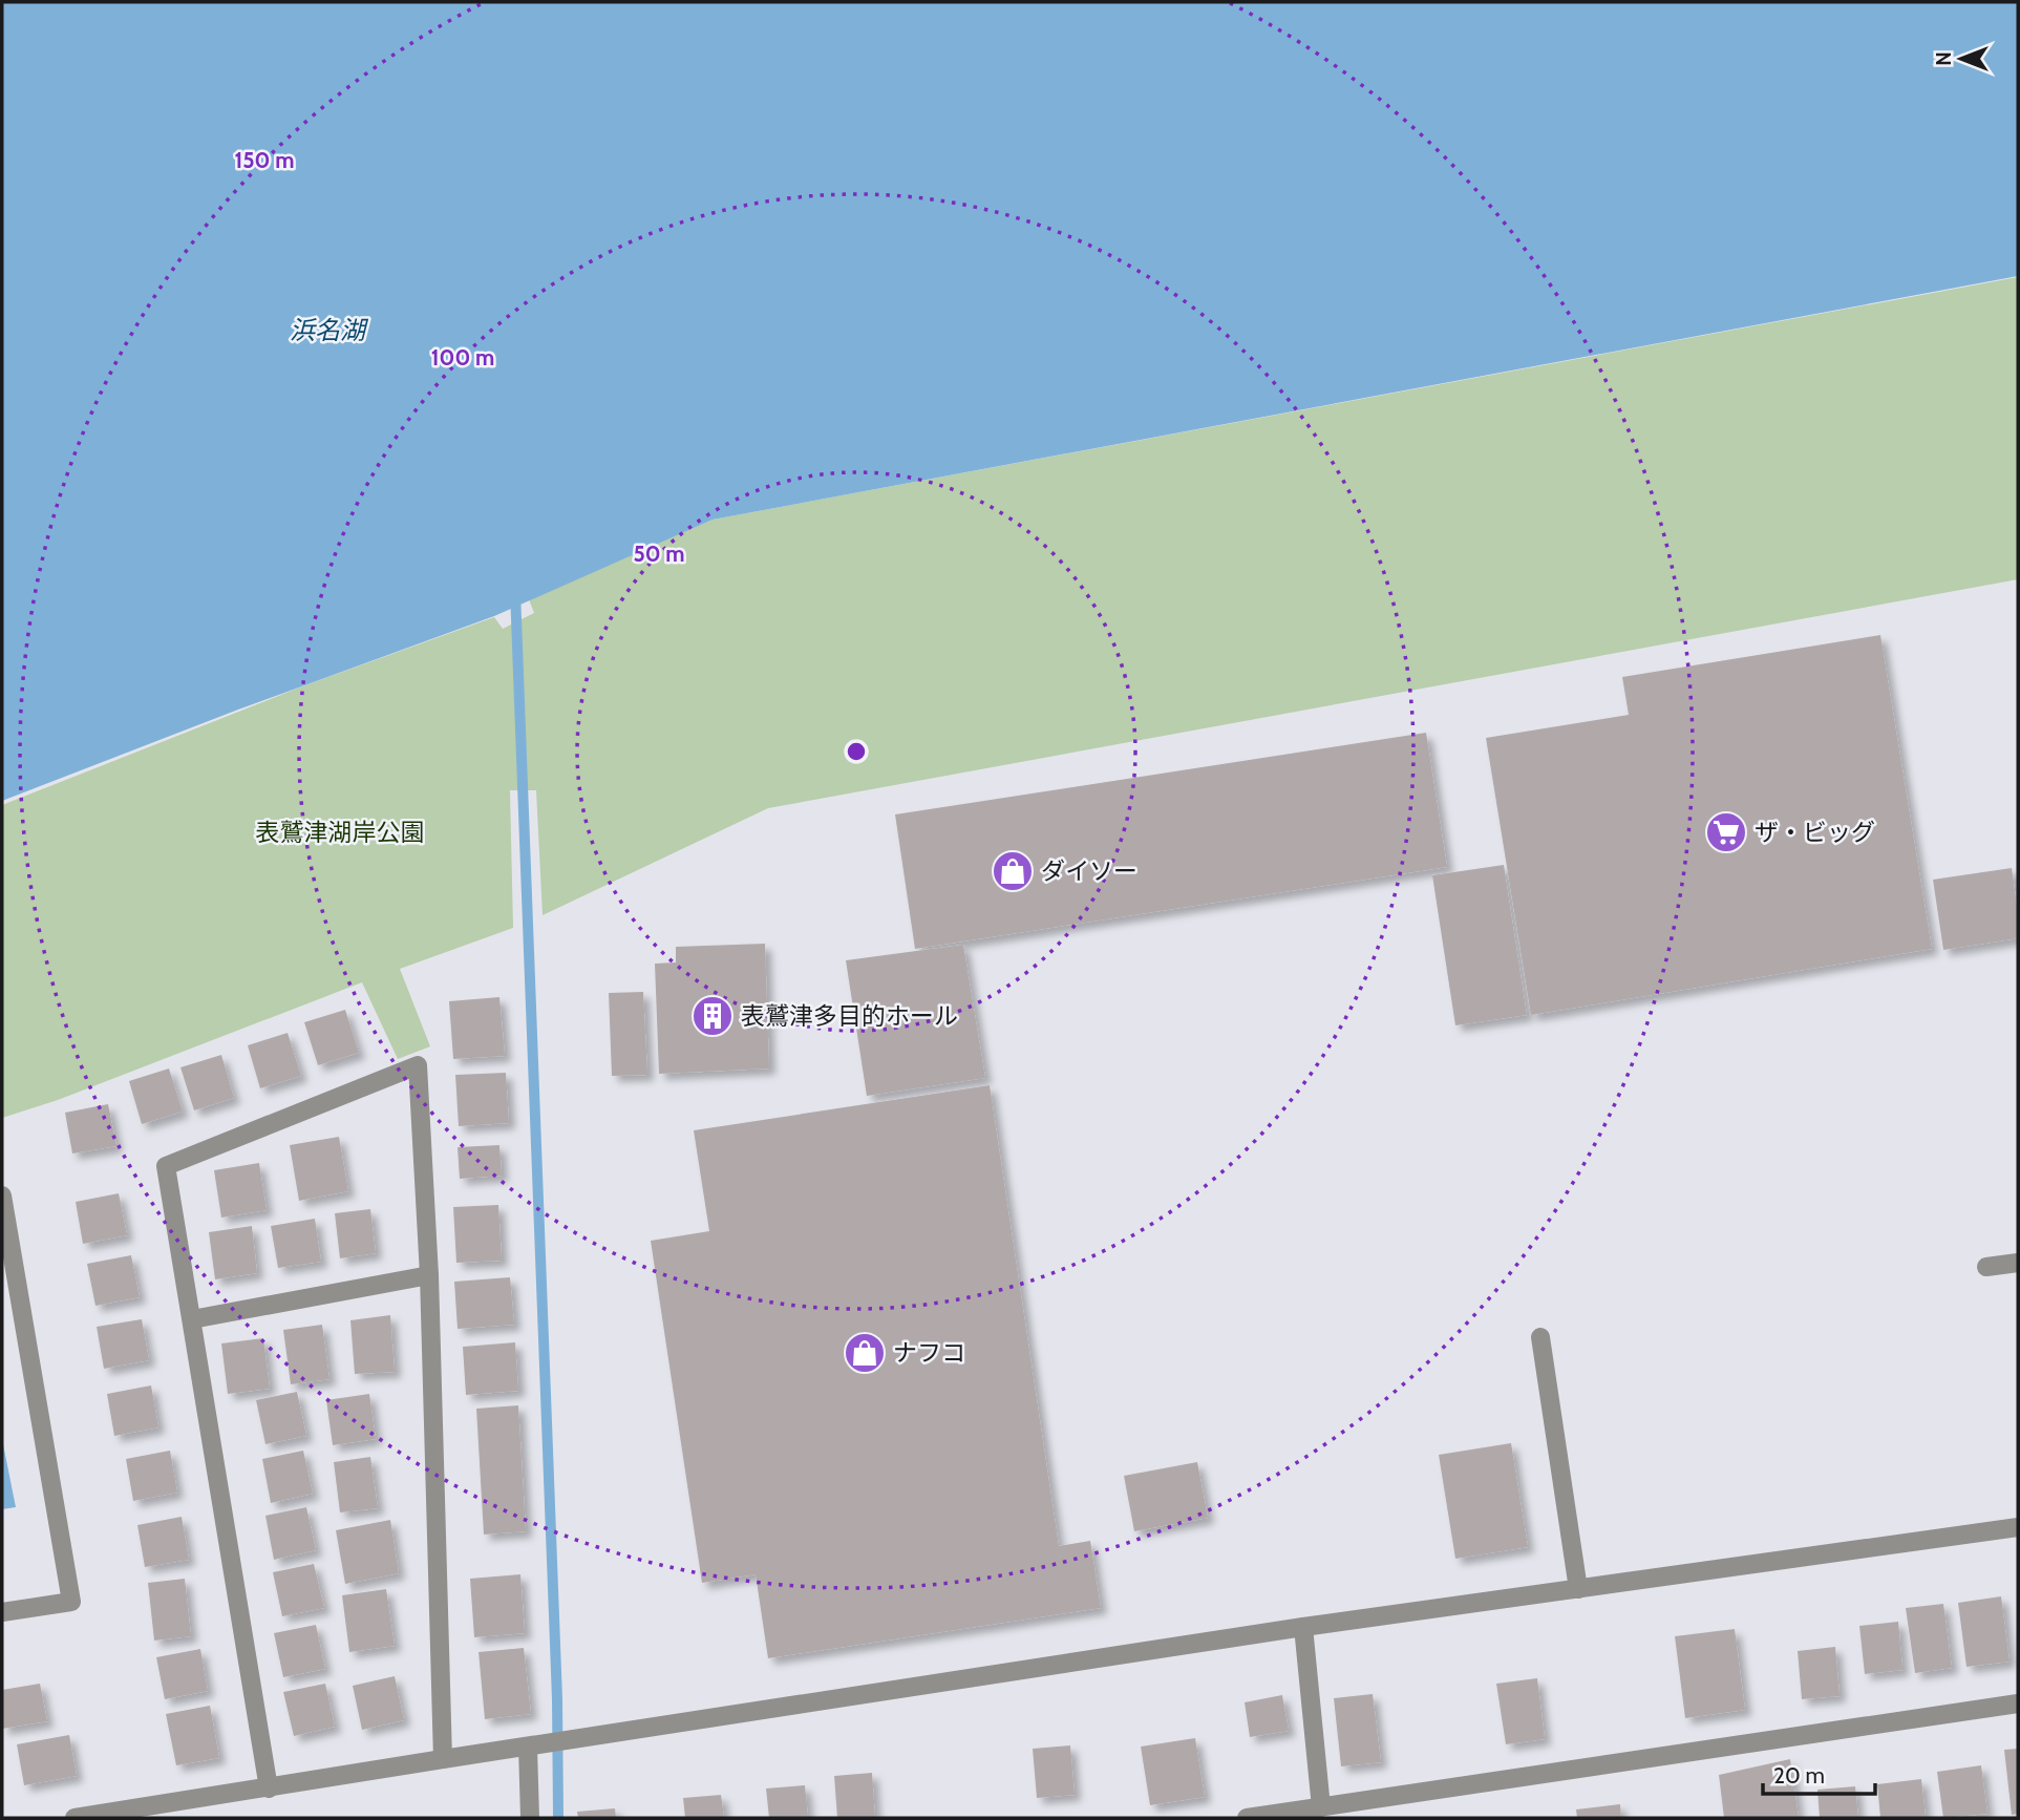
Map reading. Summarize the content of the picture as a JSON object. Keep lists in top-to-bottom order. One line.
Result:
{"water":["浜名湖"],"parks":["表鷲津湖岸公園"],"places":{"supermarket":["ザ・ビッグ"],"shop":["ダイソー","ナフコ"],"building":["表鷲津多目的ホール"]},"scale_bar":"20 m","north":"left","rings":["150 m","100 m","50 m"]}
